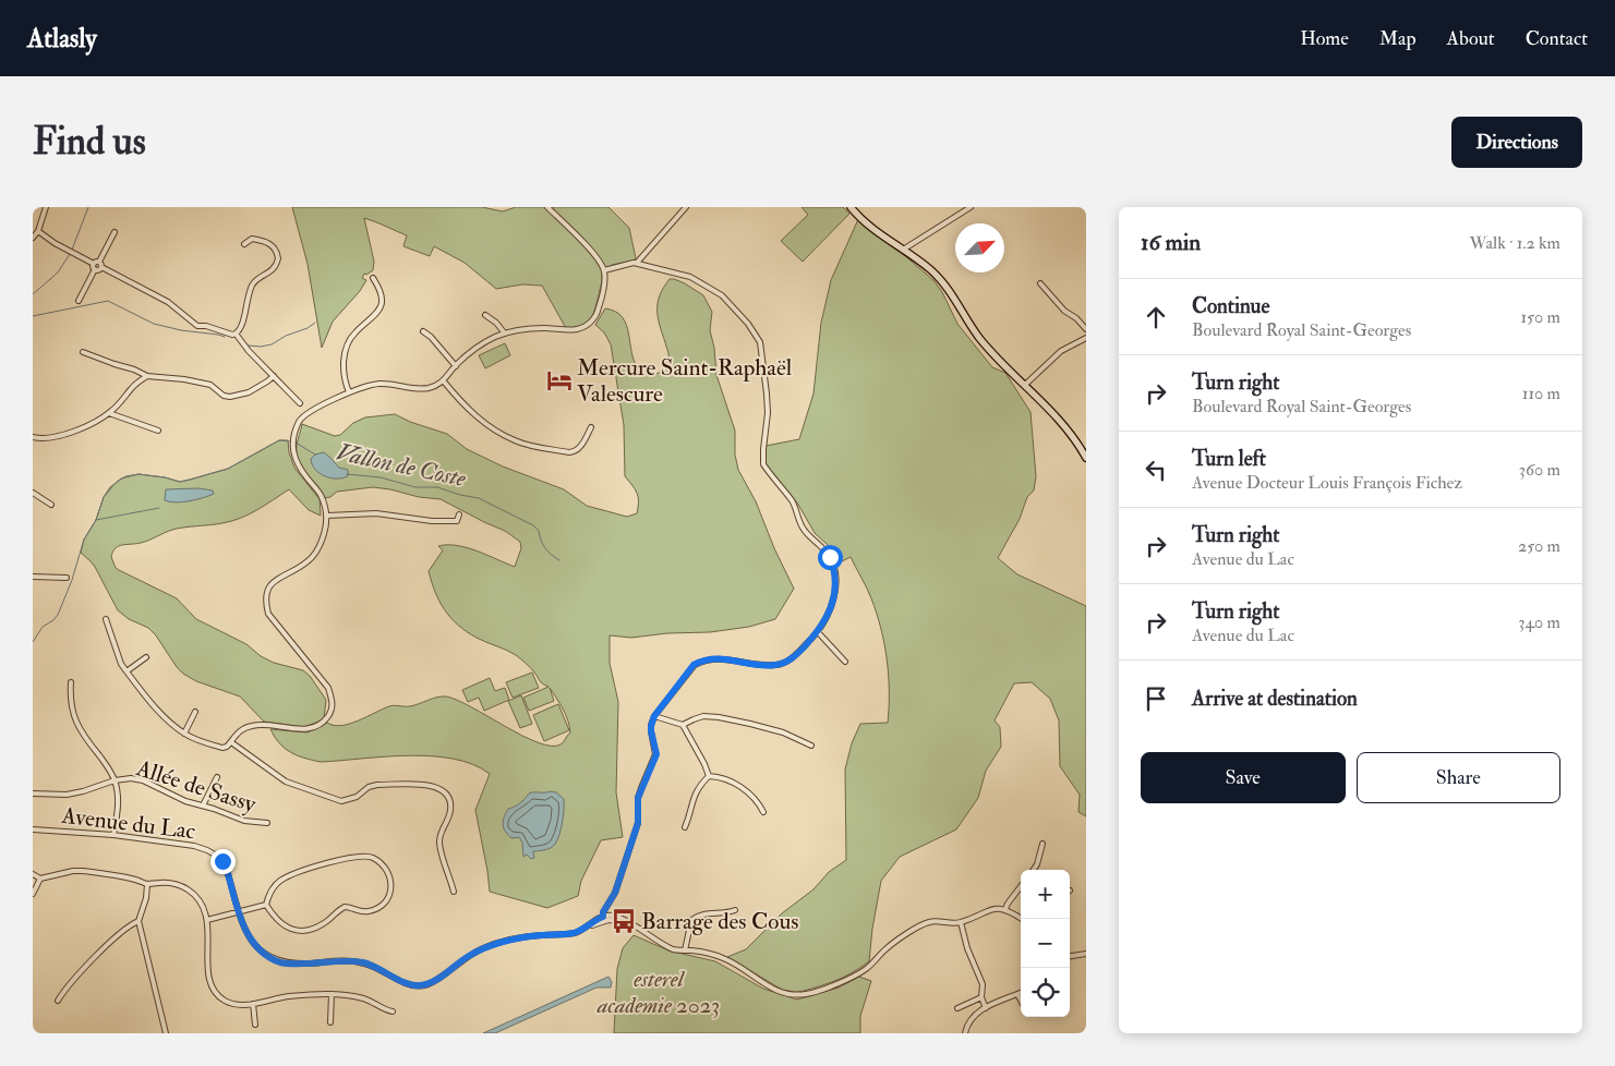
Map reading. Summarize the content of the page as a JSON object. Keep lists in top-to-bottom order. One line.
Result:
{"streets":{"street":["Allée de Sassy","Avenue du Lac"]},"water":["Vallon de Coste"],"parks":["esterel academie 2023"],"places":{"hotel":["Mercure Saint-Raphaël Valescure"],"bus stop":["Barrage des Cous"]},"north":"top right","page":{"header":"Atlasly","nav":["Home","Map","About","Contact"],"buttons":["Directions",["Save","Share"]],"title":"Find us","heading":["16 min","Walk · 1.2 km"],"list":[["Continue","Boulevard Royal Saint-Georges","150 m"],["Turn right","Boulevard Royal Saint-Georges","110 m"],["Turn left","Avenue Docteur Louis François Fichez","360 m"],["Turn right","Avenue du Lac","250 m"],["Turn right","Avenue du Lac","340 m"],"Arrive at destination"],"map_buttons":["+","−"]}}
